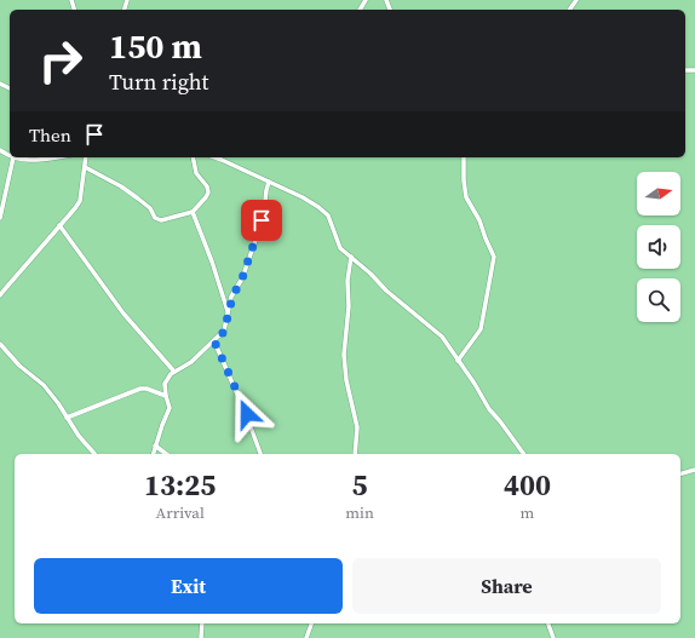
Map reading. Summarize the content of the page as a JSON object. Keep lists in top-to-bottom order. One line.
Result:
{"north":"right","page":{"turn":["150 m","Turn right"],"then":"Then","eta":["13:25","Arrival","5","min","400","m"],"buttons":["Exit","Share"]}}
